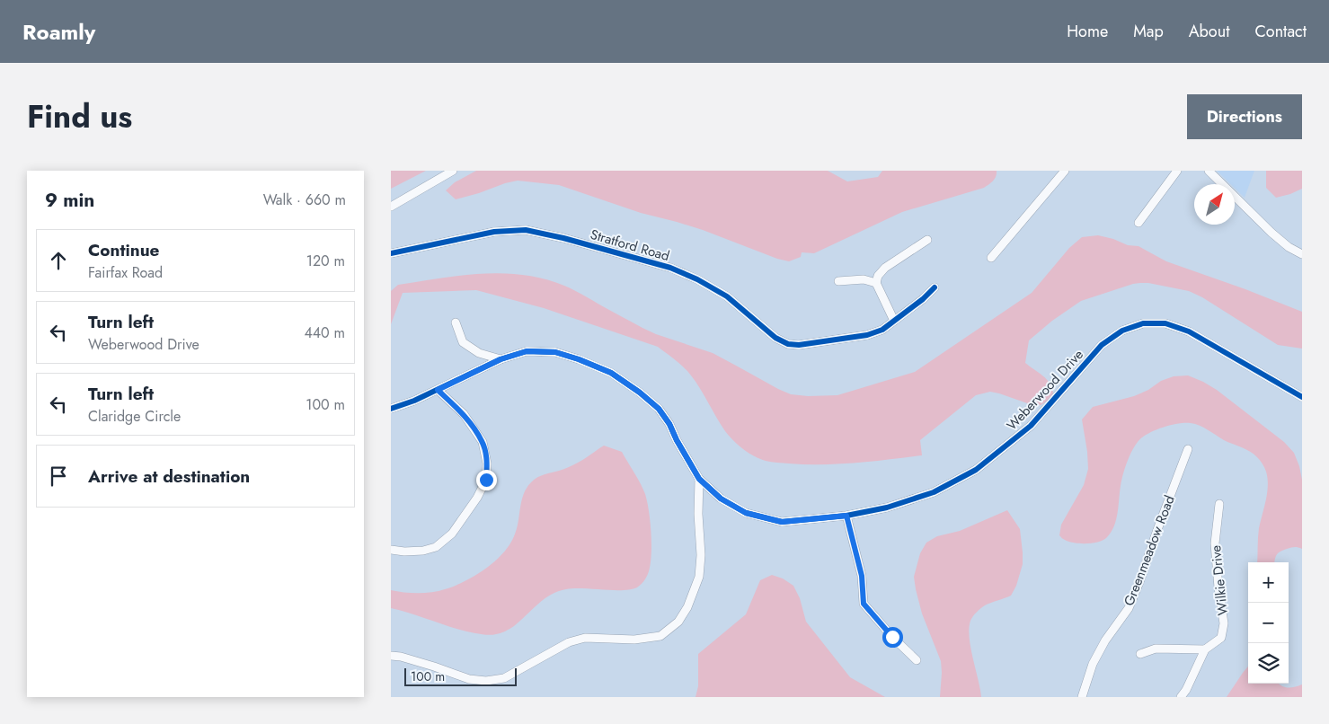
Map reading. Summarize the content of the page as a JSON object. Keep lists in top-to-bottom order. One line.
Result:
{"streets":{"street":["Stratford Road","Weberwood Drive","Greenmeadow Road","Wilkie Drive"]},"scale_bar":"100 m","north":"top right","page":{"header":"Roamly","nav":["Home","Map","About","Contact"],"title":"Find us","buttons":"Directions","heading":["9 min","Walk · 660 m"],"list":[["Continue","Fairfax Road","120 m"],["Turn left","Weberwood Drive","440 m"],["Turn left","Claridge Circle","100 m"],"Arrive at destination"],"map_buttons":["+","−"],"scale":"100 m"}}
